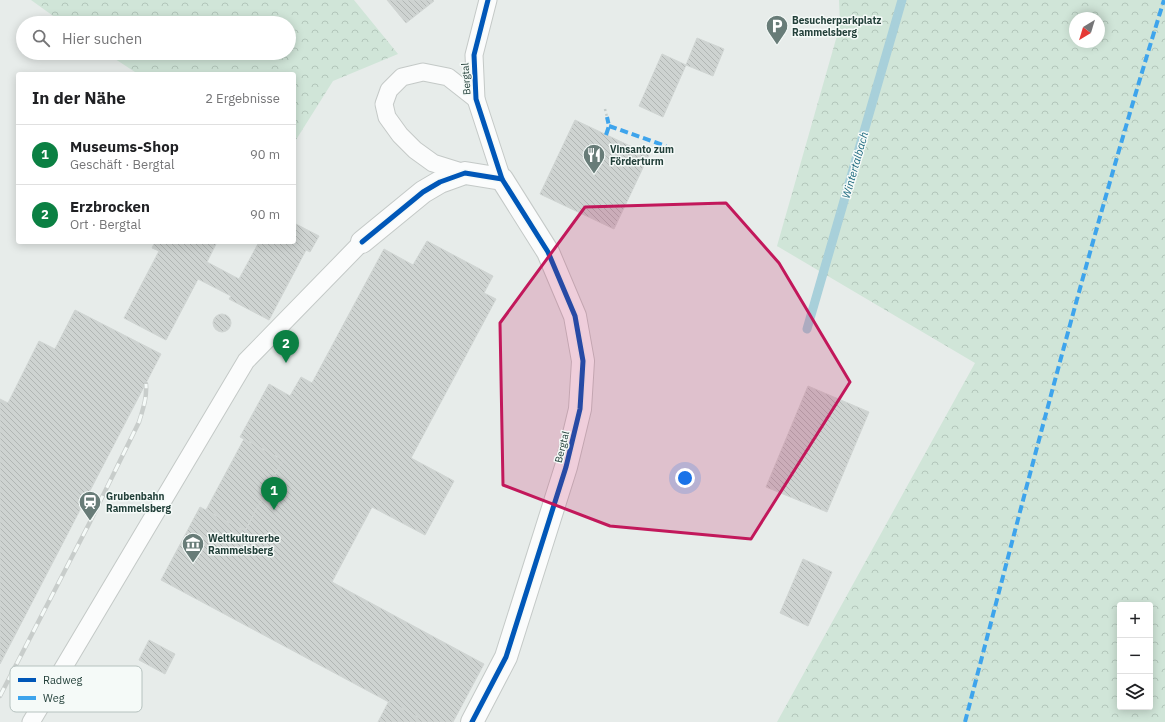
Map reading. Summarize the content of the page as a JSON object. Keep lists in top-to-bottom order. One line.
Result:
{"streets":{"street":["Bergtal"]},"water":["Wintertalbach"],"places":{"parking":["Besucherparkplatz Rammelsberg"],"restaurant":["Vinsanto zum Förderturm"],"station":["Grubenbahn Rammelsberg"],"museum":["Weltkulturerbe Rammelsberg"]},"legend":["Radweg","Weg"],"north":"bottom left","page":{"search":"Hier suchen","heading":["In der Nähe","2 Ergebnisse"],"list":[{"mark":"1","name":"Museums-Shop","note":"Geschäft · Bergtal","value":"90 m"},{"mark":"2","name":"Erzbrocken","note":"Ort · Bergtal","value":"90 m"}],"pins":["2","1"],"map_buttons":["+","−"]}}
